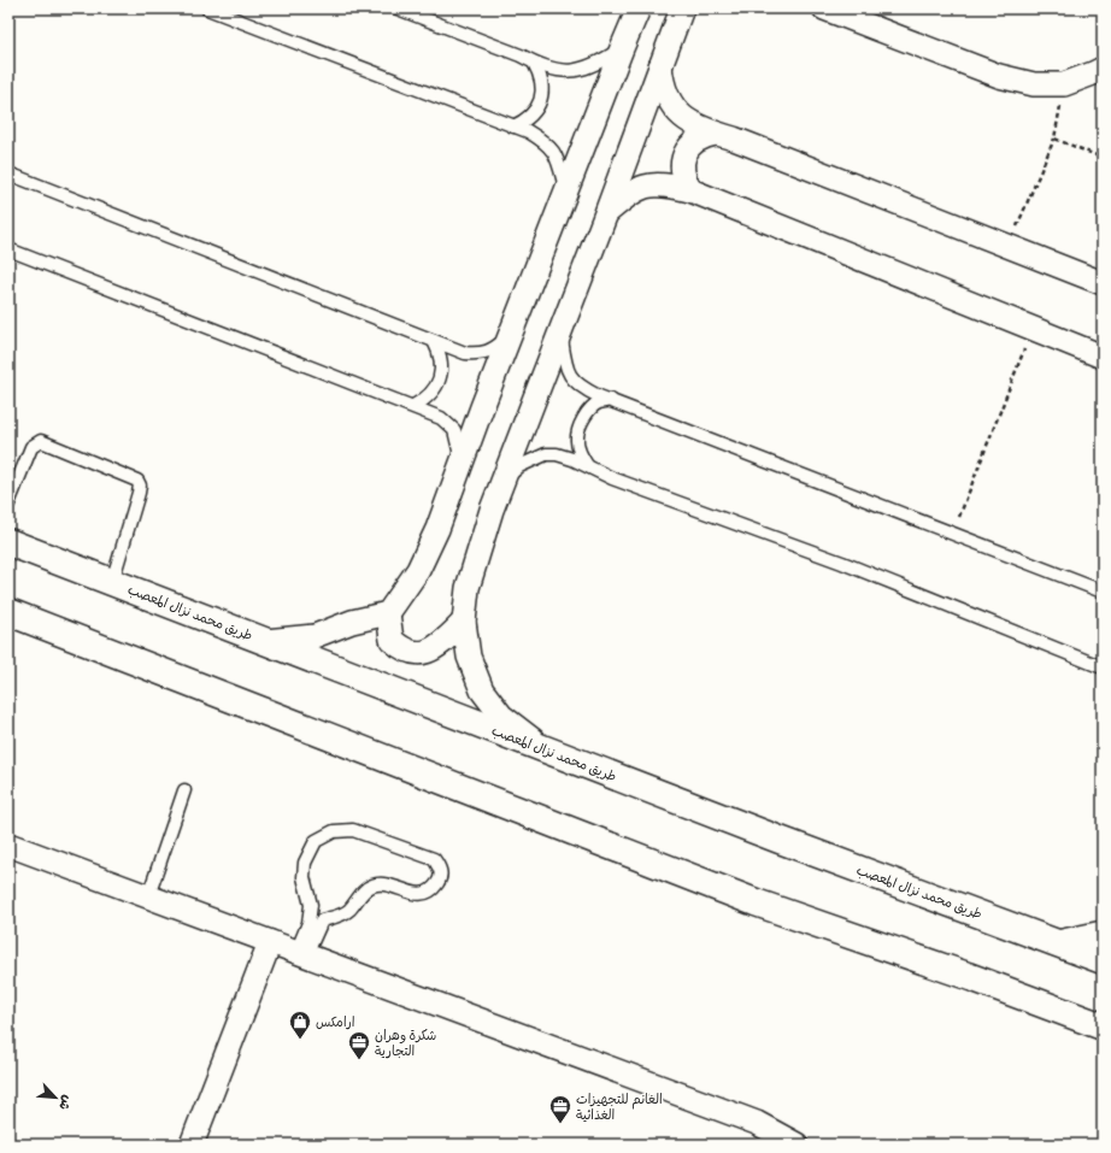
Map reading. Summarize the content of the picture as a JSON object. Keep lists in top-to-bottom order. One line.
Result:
{"streets":{"street":["طريق محمد نزال المعصب"]},"places":{"shop":["ارامكس"],"office":["شكرة وهران التجارية","الغانم للتجهيزات الغذائية"]},"north":"bottom right"}
